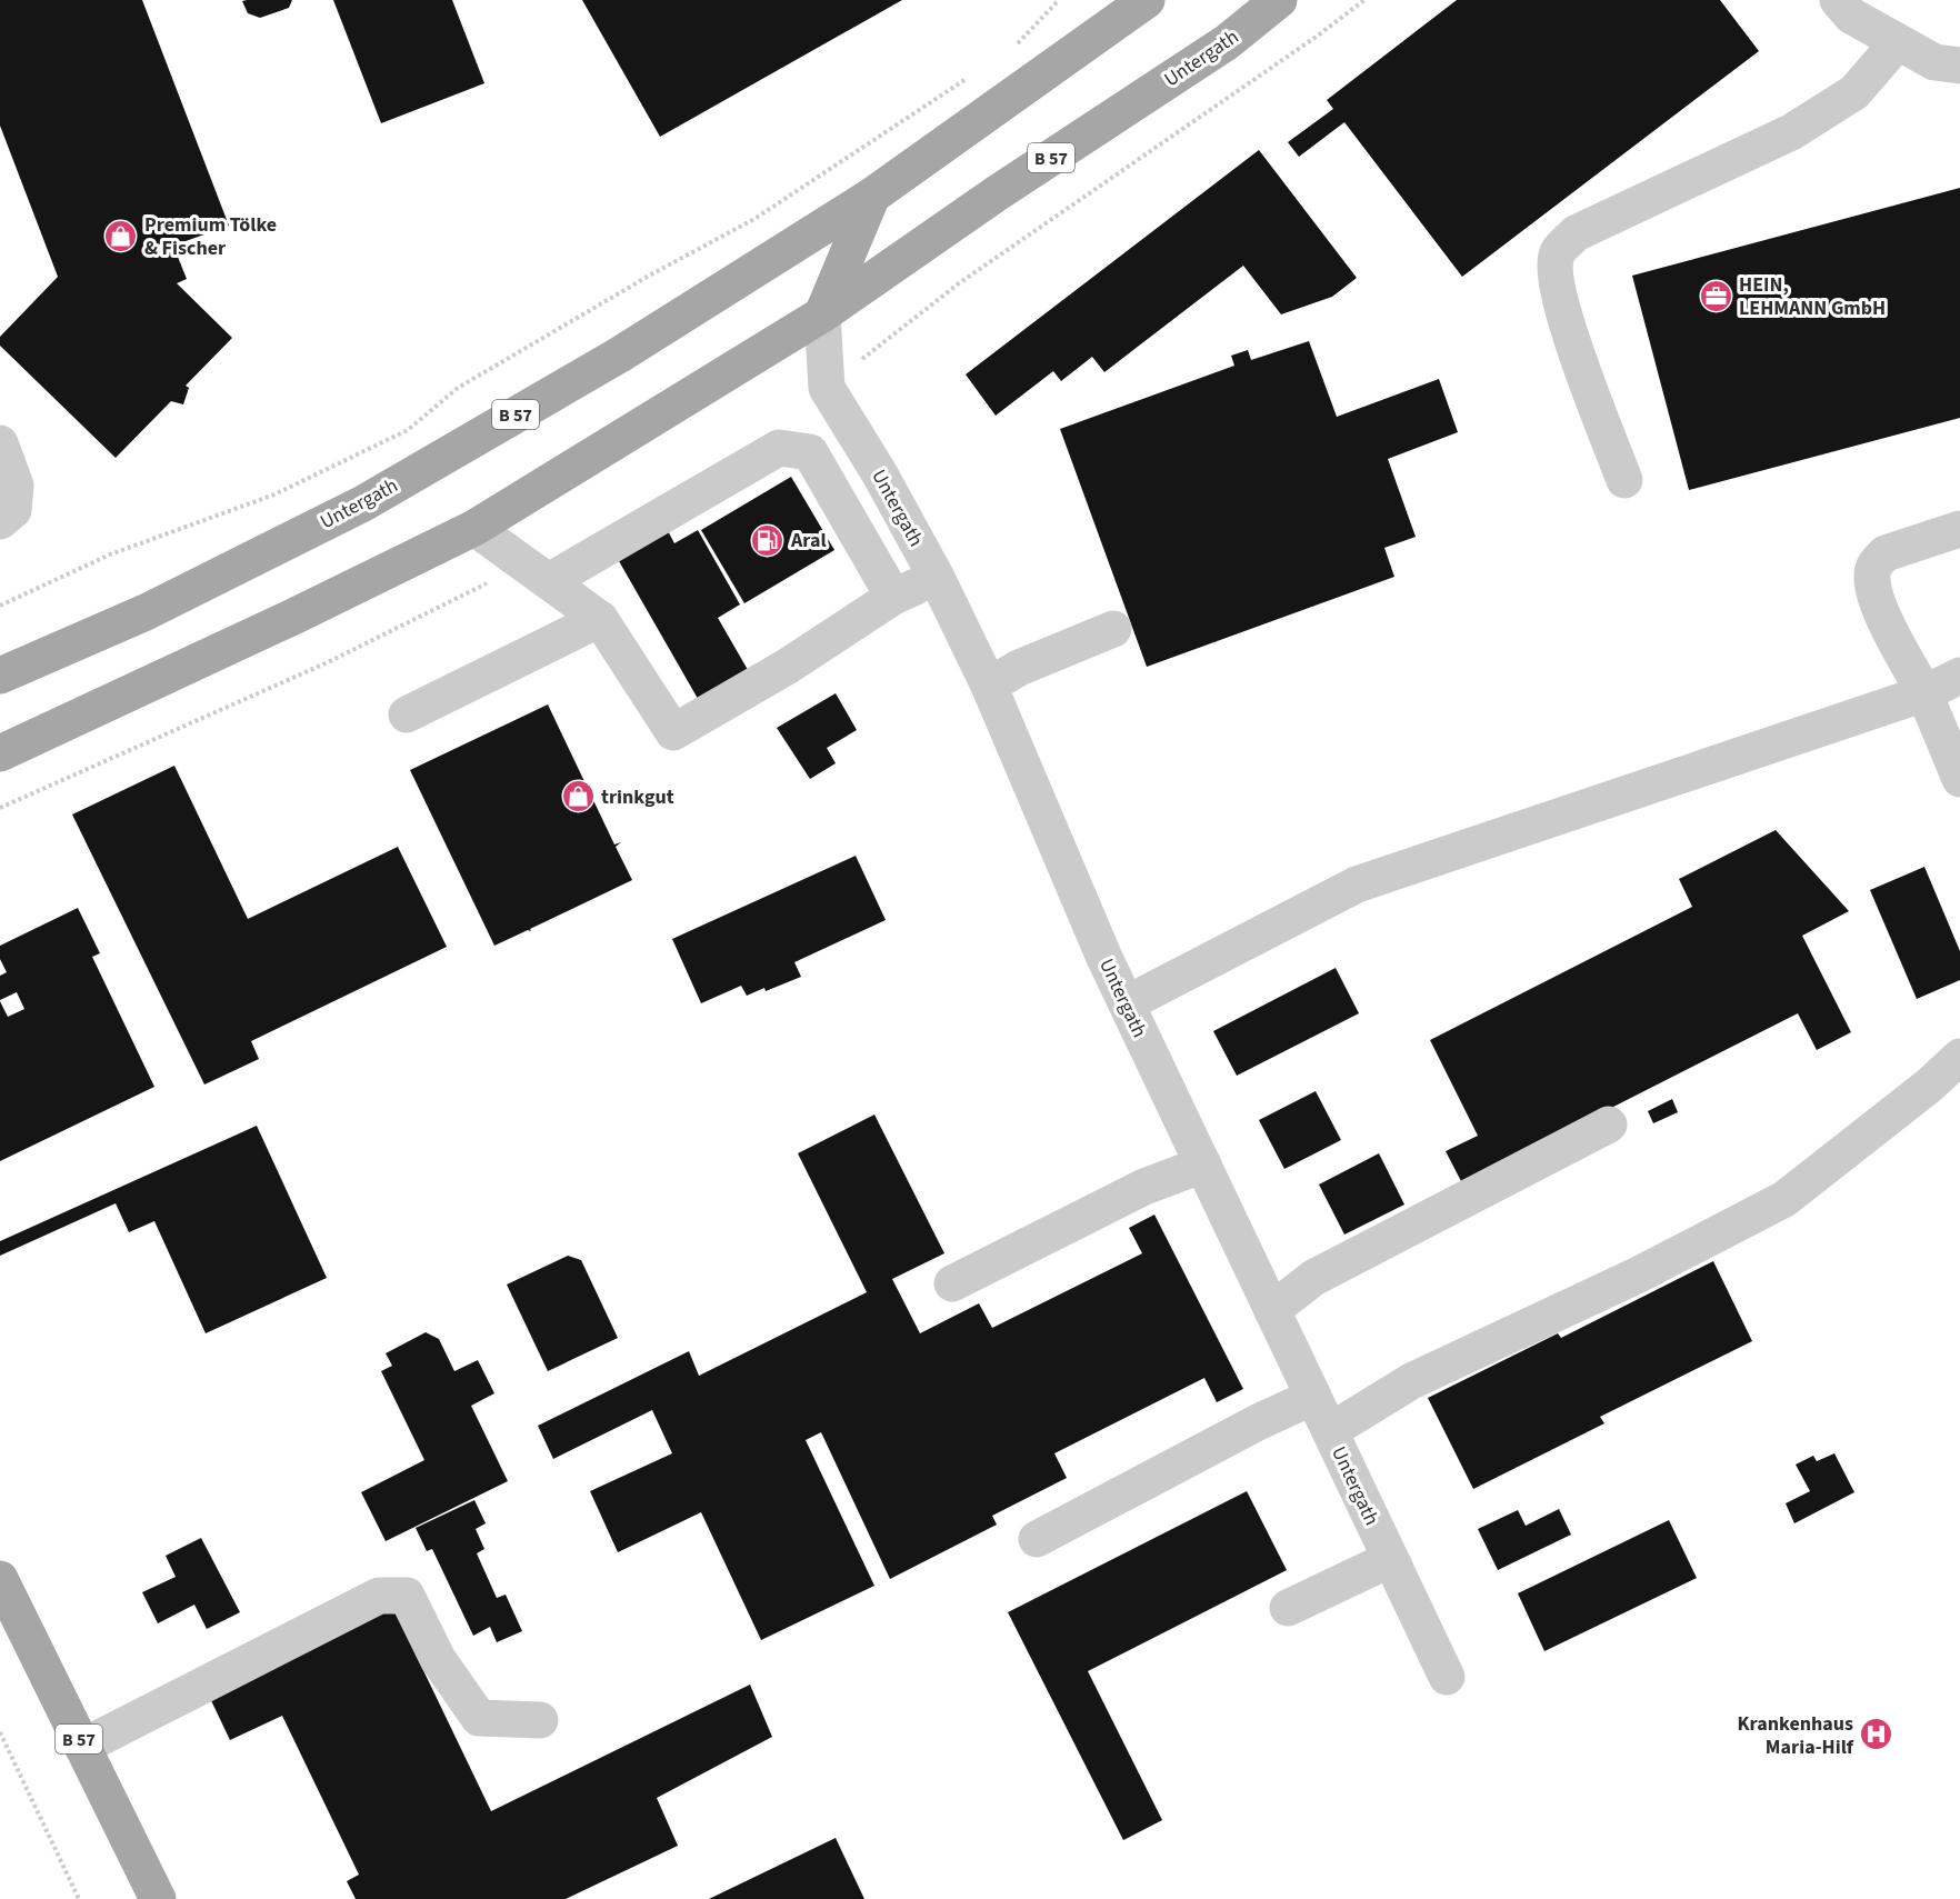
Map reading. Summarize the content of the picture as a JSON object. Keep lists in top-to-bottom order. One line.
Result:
{"streets":{"main road":["Untergath","B 57"]},"places":{"shop":["Premium Tölke & Fischer","trinkgut"],"office":["HEIN, LEHMANN GmbH"],"fuel station":["Aral"],"hospital":["Krankenhaus Maria-Hilf"]}}
